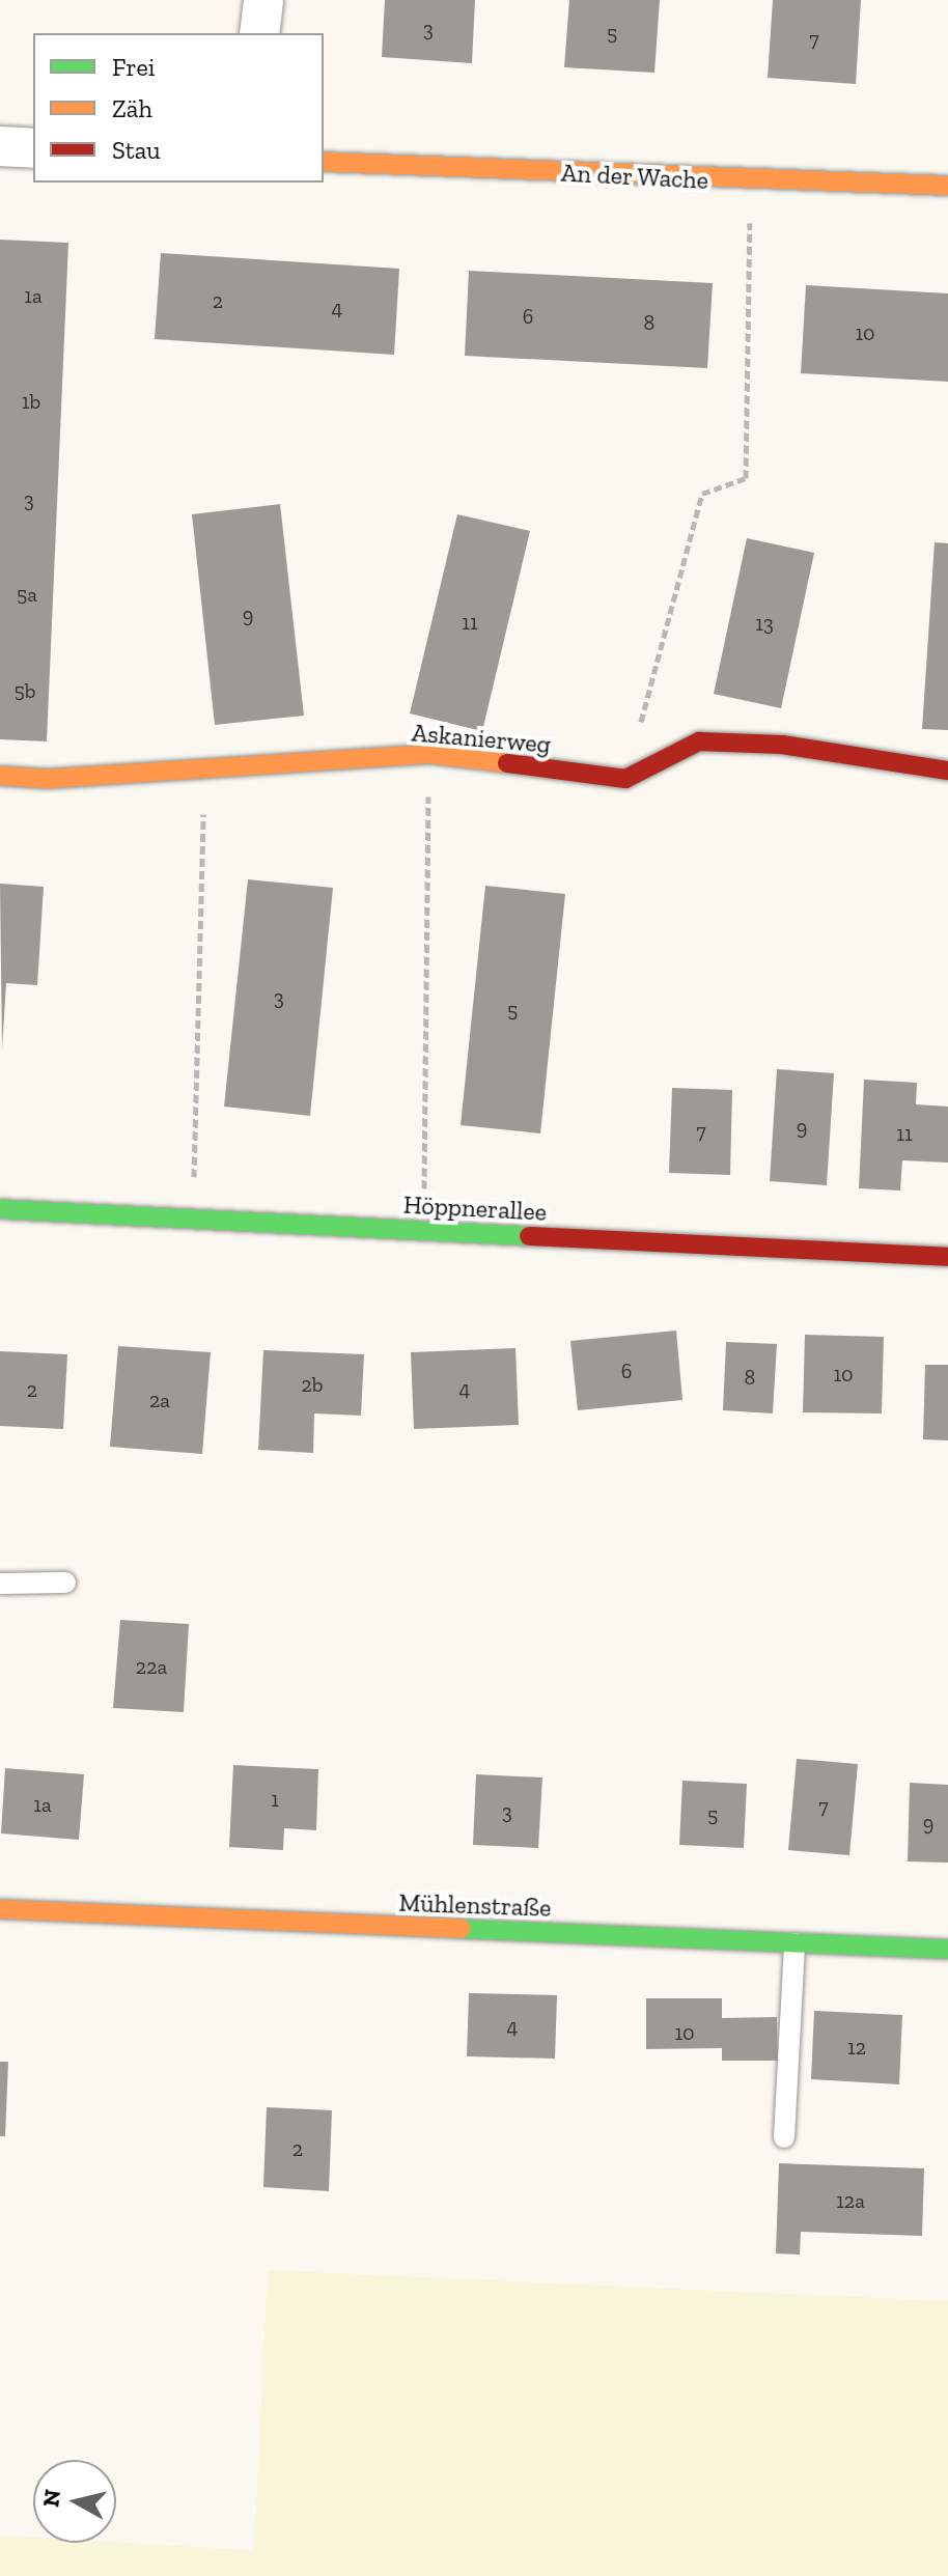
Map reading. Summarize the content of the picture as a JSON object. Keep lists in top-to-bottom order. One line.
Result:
{"streets":{"street":["An der Wache","Askanierweg","Höppnerallee","Mühlenstraße"]},"house_numbers":["3","5","7","1a","2","4","6","8","10","1b","3","5a","9","11","13","5b","3","5","9","7","11","6","10","8","2b","4","2","2a","22a","1","1a","7","3","5","9","4","10","12","2","12a"],"legend":["Frei","Zäh","Stau"],"north":"left"}
